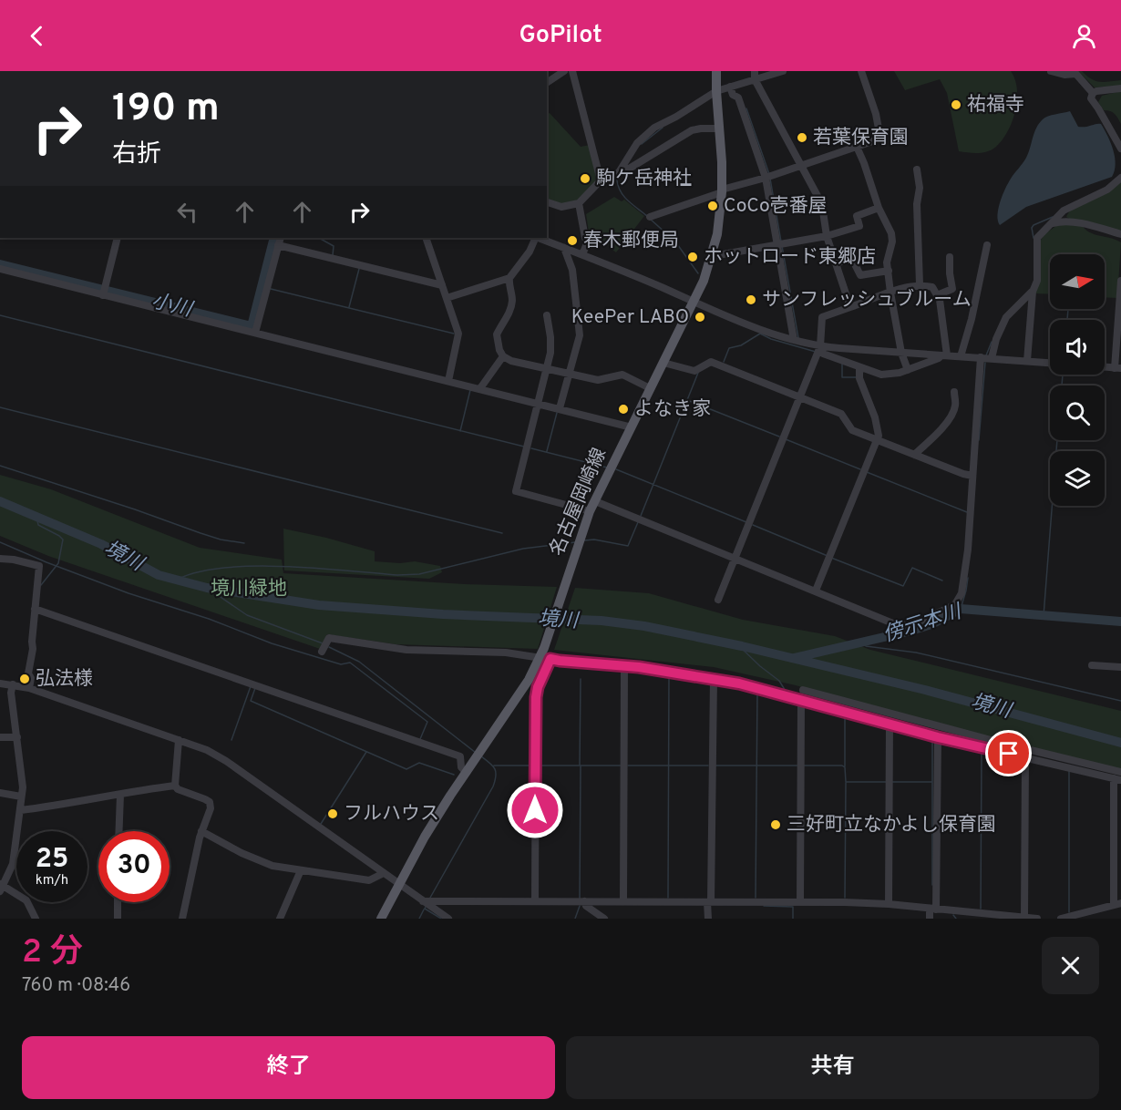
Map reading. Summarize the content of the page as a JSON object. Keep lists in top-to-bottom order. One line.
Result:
{"streets":{"main road":["名古屋岡崎線"]},"water":["小川","境川","傍示本川"],"parks":["境川緑地"],"places":["祐福寺","若葉保育園","駒ケ岳神社","CoCo壱番屋","春木郵便局","ホットロード東郷店","サンフレッシュブルーム","KeePer LABO","よなき家","弘法様","フルハウス","三好町立なかよし保育園"],"north":"right","page":{"header":"GoPilot","turn":["190 m","右折"],"speed":"25 km/h","limit":"30","heading":["2 分","760 m · 08:46"],"buttons":["終了","共有"]}}
